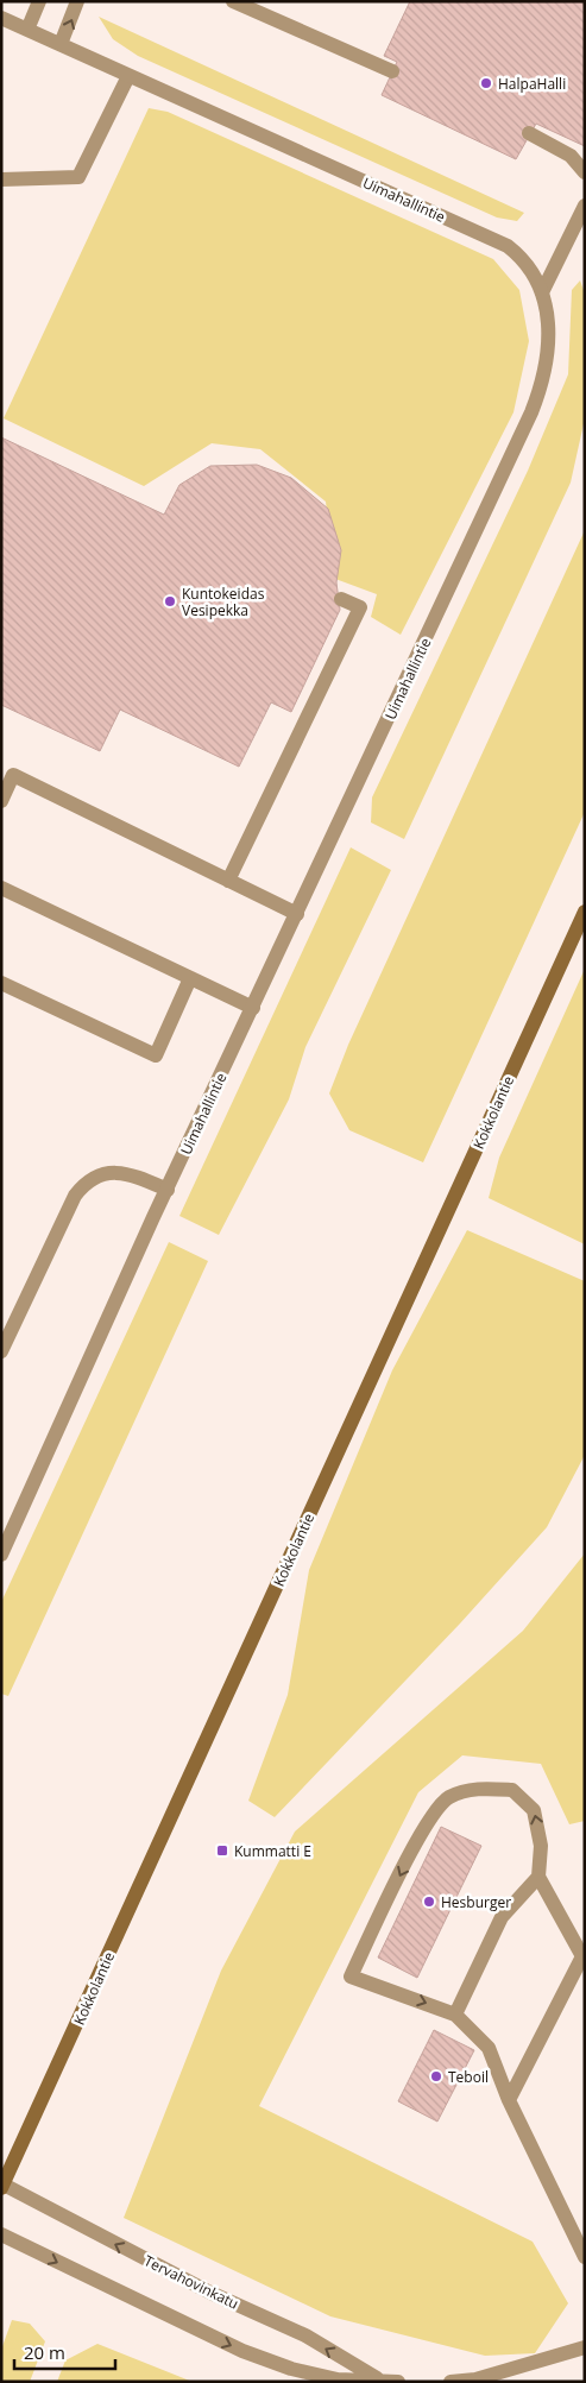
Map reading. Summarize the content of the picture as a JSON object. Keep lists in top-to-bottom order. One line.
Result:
{"streets":{"main road":["Kokkolantie"],"street":["Uimahallintie","Tervahovinkatu"]},"crossings":[["Kokkolantie","Tervahovinkatu"]],"places":{"other":["HalpaHalli","Kuntokeidas Vesipekka","Hesburger","Teboil"],"transit":["Kummatti E"]},"scale_bar":"20 m"}
